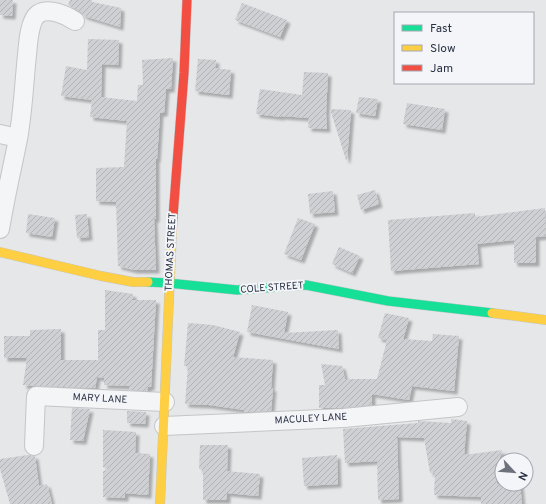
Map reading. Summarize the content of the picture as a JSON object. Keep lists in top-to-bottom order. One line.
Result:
{"streets":{"street":["THOMAS STREET","COLE STREET","MARY LANE","MACULEY LANE"]},"crossings":[["THOMAS STREET","COLE STREET"],["THOMAS STREET","MARY LANE"],["THOMAS STREET","MACULEY LANE"]],"legend":["Fast","Slow","Jam"],"north":"bottom right"}
